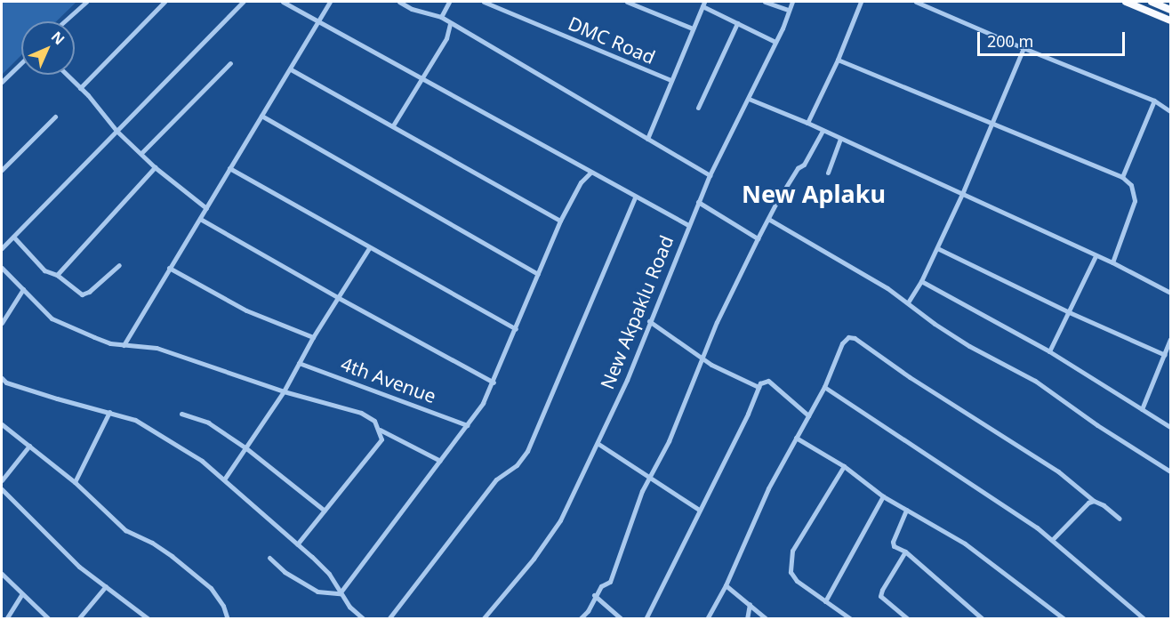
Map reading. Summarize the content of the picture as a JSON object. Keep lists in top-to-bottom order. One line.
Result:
{"streets":{"street":["DMC Road","New Akpaklu Road","4th Avenue"]},"districts":["New Aplaku"],"scale_bar":"200 m","north":"top right"}
